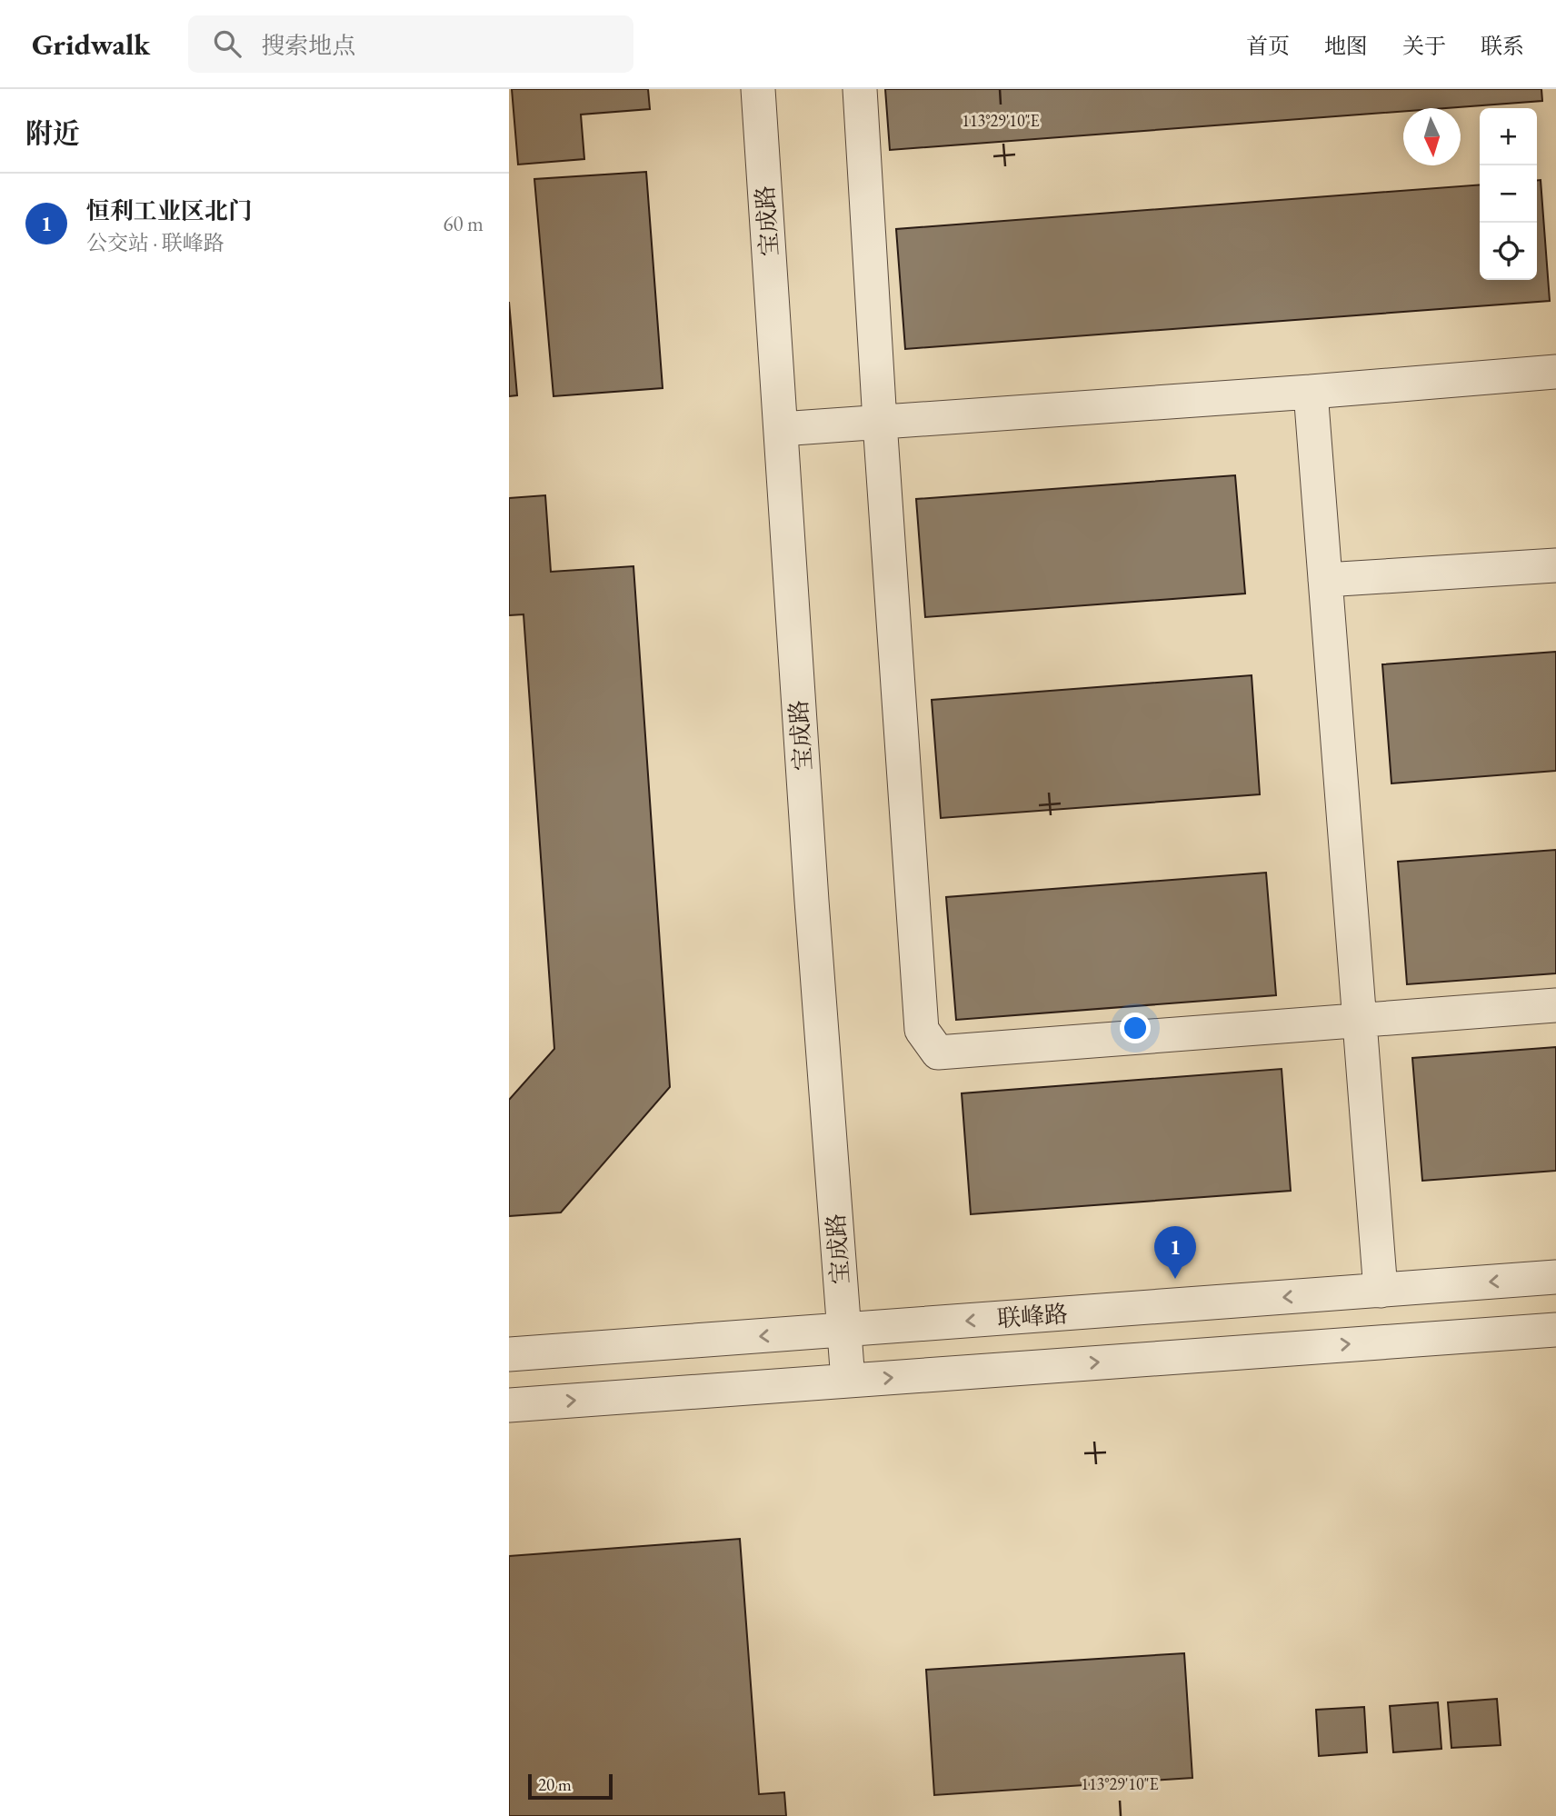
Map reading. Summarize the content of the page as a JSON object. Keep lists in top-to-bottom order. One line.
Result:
{"streets":{"street":["宝成路","联峰路"]},"crossings":[["宝成路","联峰路"]],"scale_bar":"20 m","north":"bottom","page":{"header":"Gridwalk","search":"搜索地点","nav":["首页","地图","关于","联系"],"heading":"附近","map_buttons":["+","−"],"list":[{"mark":"1","name":"恒利工业区北门","note":"公交站 · 联峰路","value":"60 m"}],"pins":"1","scale":"20 m"},"coordinates":["113°29'10\"E"]}
